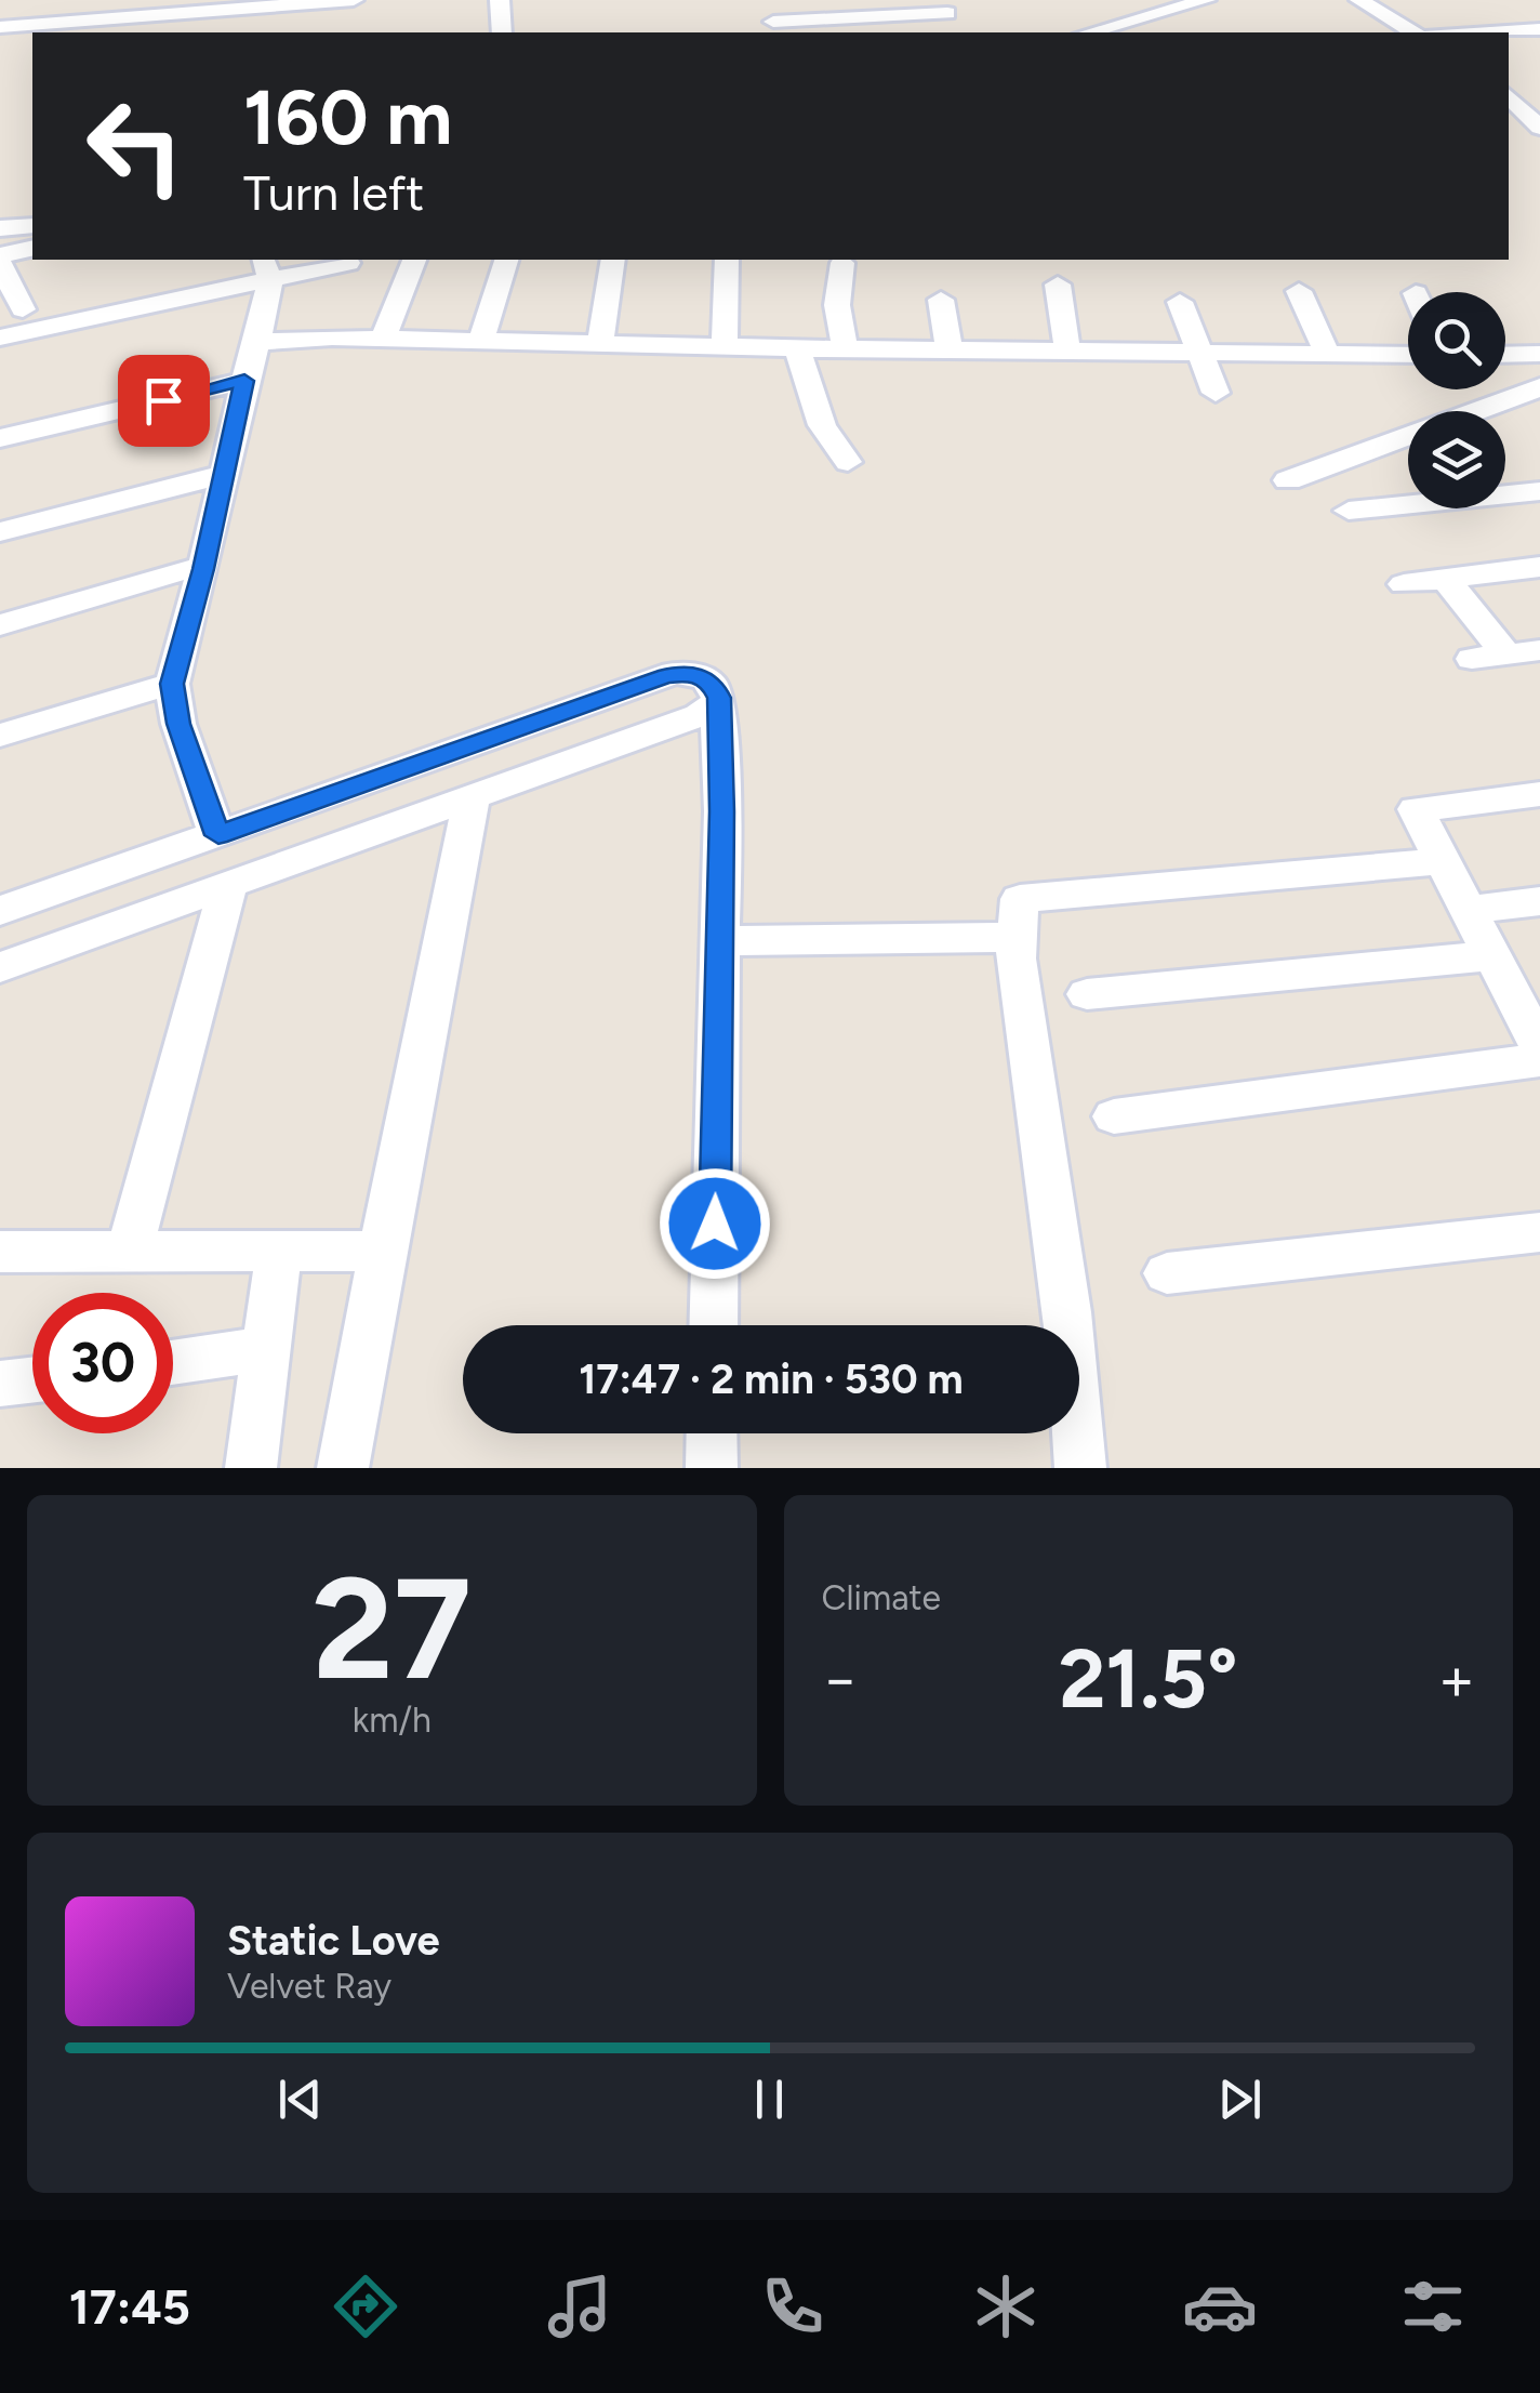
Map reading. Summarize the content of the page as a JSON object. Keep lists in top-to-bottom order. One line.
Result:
{"page":{"turn":["160 m","Turn left"],"limit":"30","trip":"17:47 · 2 min · 530 m","tile":[["27","km/h"],"Climate"],"heat":["−","21.5°","+"],"song":["Static Love","Velvet Ray"],"tabs":"17:45"}}
